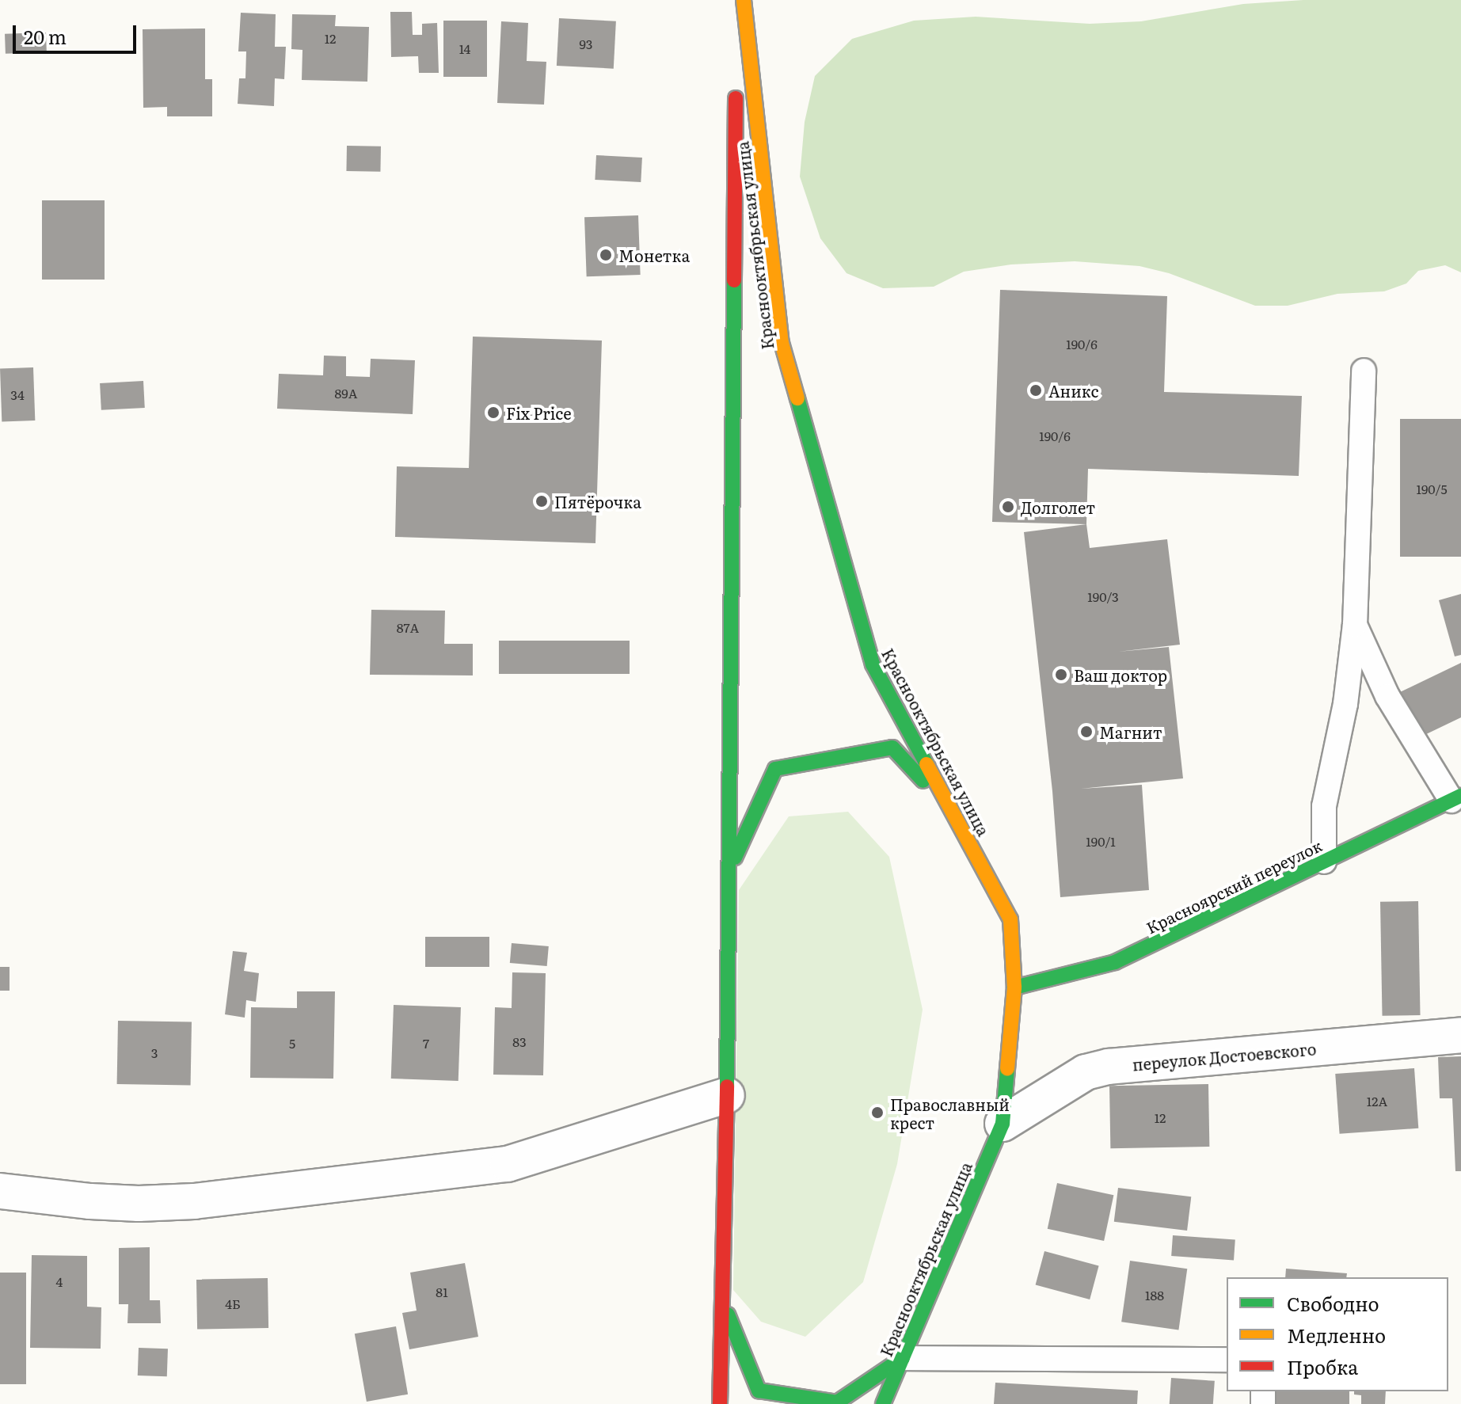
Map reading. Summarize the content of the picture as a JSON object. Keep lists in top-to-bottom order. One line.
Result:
{"streets":{"main road":["Краснооктябрьская улица","Красноярский переулок"],"street":["переулок Достоевского"]},"crossings":[["Краснооктябрьская улица","Красноярский переулок"],["Краснооктябрьская улица","переулок Достоевского"]],"places":["Монетка","Аникс","Fix Price","Пятёрочка","Долголет","Ваш доктор","Магнит","Православный крест"],"house_numbers":["12","93","14","190/6","89А","34","190/6","190/5","190/3","87А","190/1","83","5","7","3","12А","12","4","81","188","4Б"],"legend":["Свободно","Медленно","Пробка"],"scale_bar":"20 m"}
